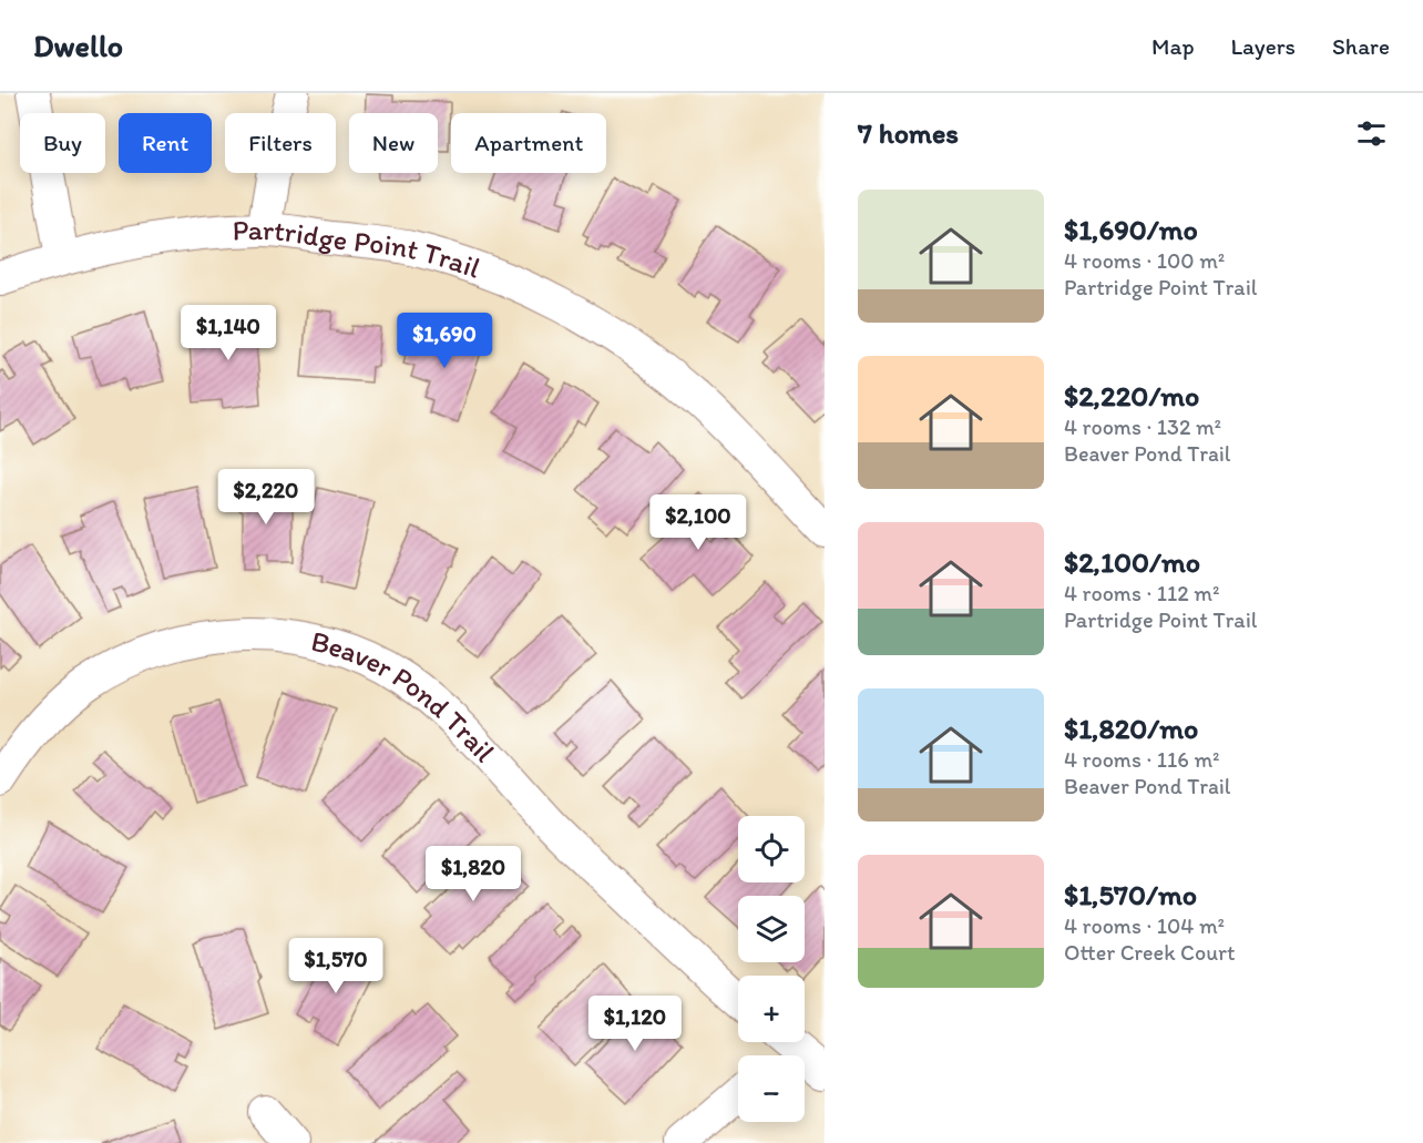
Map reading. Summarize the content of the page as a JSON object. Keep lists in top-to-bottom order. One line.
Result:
{"streets":{"street":["Partridge Point Trail","Beaver Pond Trail"]},"page":{"header":"Dwello","nav":["Map","Layers","Share"],"heading":"7 homes","chip":["Buy","Rent","Filters","New","Apartment"],"list":[{"name":"$1,690/mo","note":"4 rooms · 100 m² · Partridge Point Trail"},{"name":"$2,220/mo","note":"4 rooms · 132 m² · Beaver Pond Trail"},{"name":"$2,100/mo","note":"4 rooms · 112 m² · Partridge Point Trail"},{"name":"$1,820/mo","note":"4 rooms · 116 m² · Beaver Pond Trail"},{"name":"$1,570/mo","note":"4 rooms · 104 m² · Otter Creek Court"}],"price":["$1,140","$1,690","$2,220","$2,100","$1,820","$1,570","$1,120"],"map_buttons":["+","−"]}}
